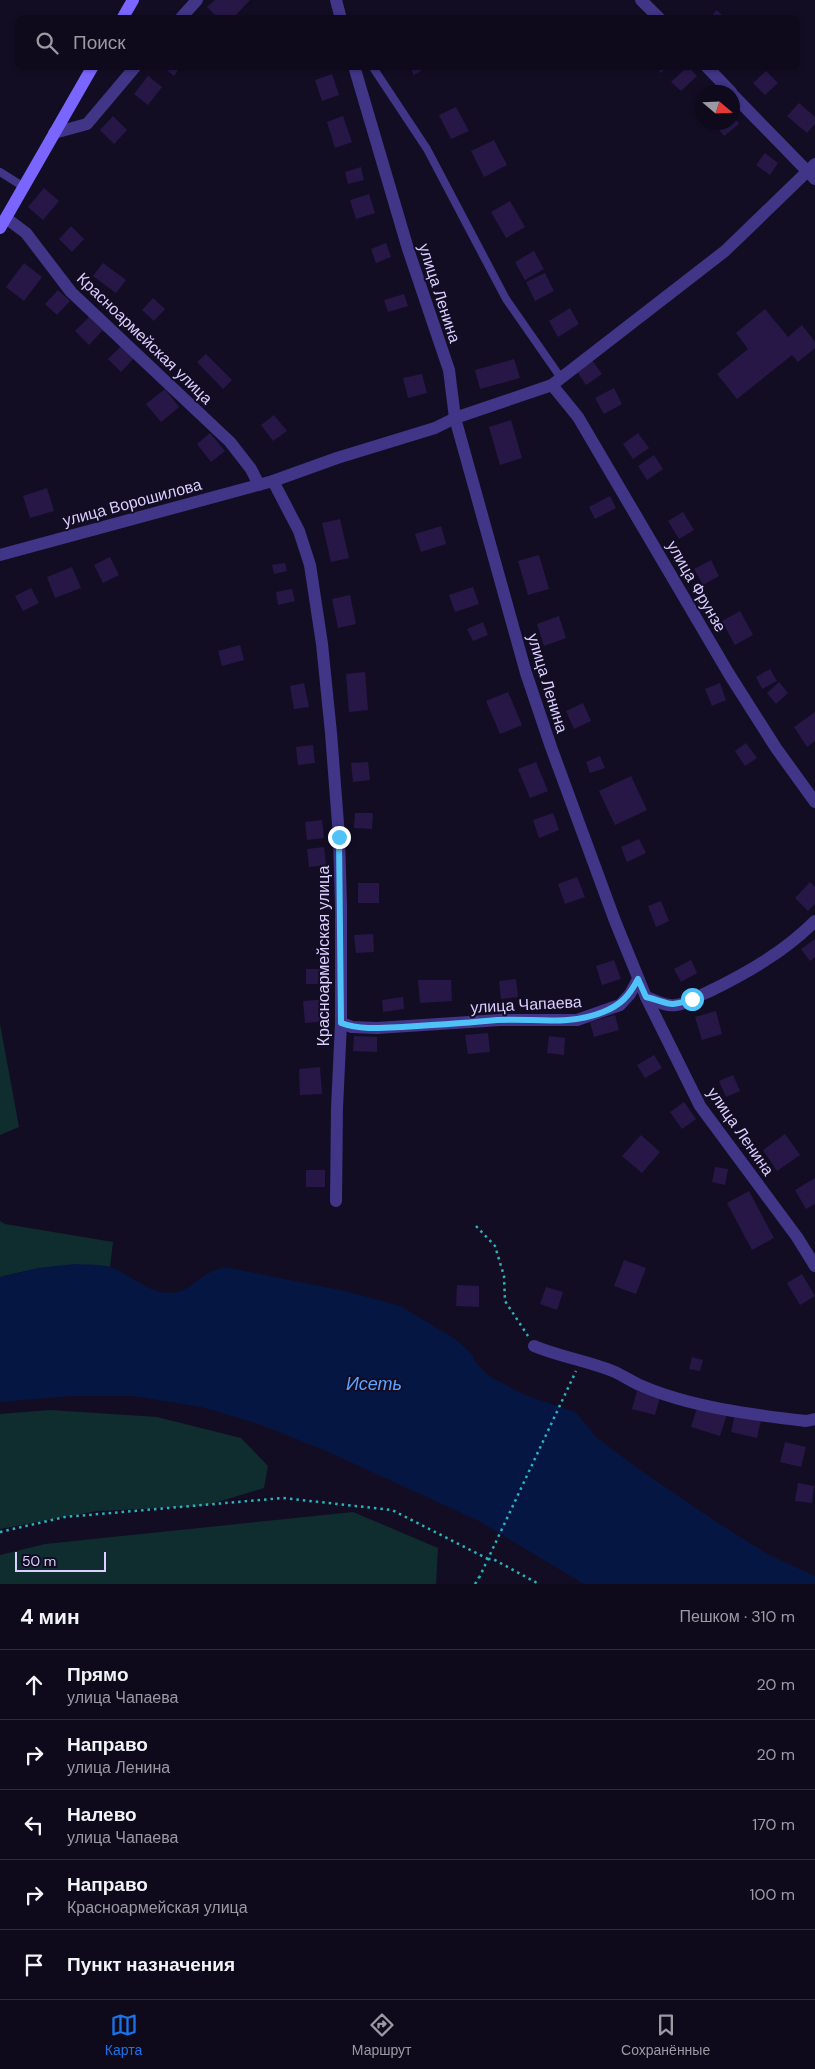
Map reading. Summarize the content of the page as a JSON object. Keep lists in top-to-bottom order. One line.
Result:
{"streets":{"street":["улица Ленина","Красноармейская улица","улица Ворошилова","улица Фрунзе","улица Чапаева"]},"crossings":[["улица Ленина","улица Ворошилова"],["улица Ленина","улица Чапаева"],["Красноармейская улица","улица Ворошилова"],["Красноармейская улица","улица Чапаева"],["улица Ворошилова","улица Фрунзе"]],"water":["Исеть"],"scale_bar":"50 m","north":"right","page":{"search":"Поиск","scale":"50 m","heading":["4 мин","Пешком · 310 m"],"list":[["Прямо","улица Чапаева","20 m"],["Направо","улица Ленина","20 m"],["Налево","улица Чапаева","170 m"],["Направо","Красноармейская улица","100 m"],"Пункт назначения"],"nav":["Карта","Маршрут","Сохранённые"]}}
